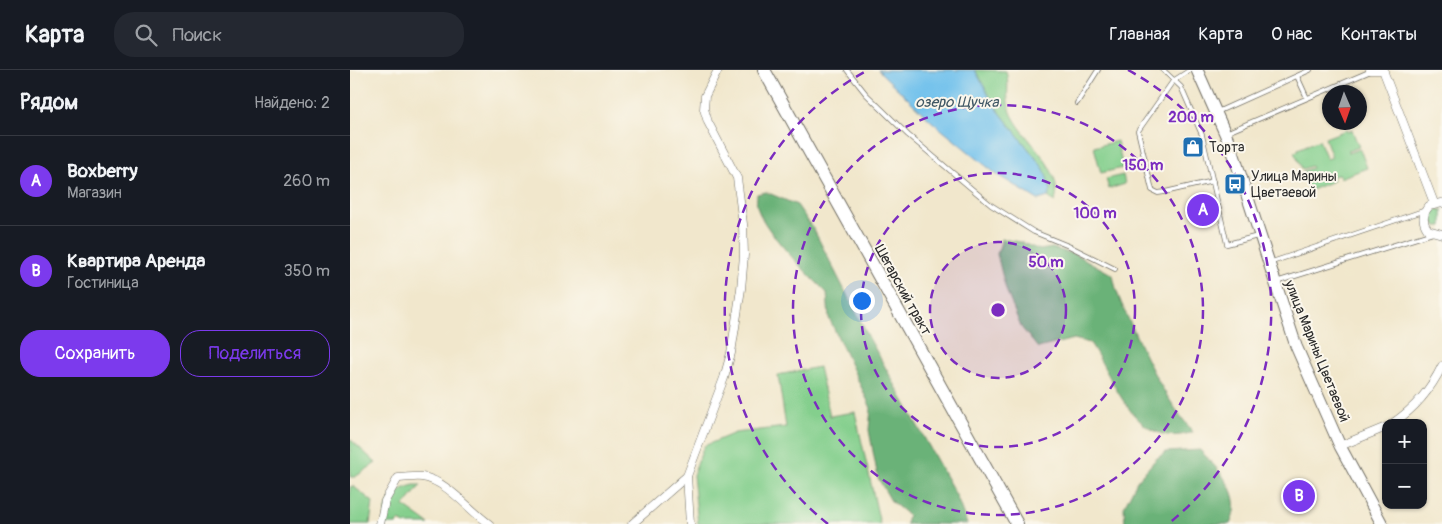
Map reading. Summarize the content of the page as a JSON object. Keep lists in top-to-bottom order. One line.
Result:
{"streets":{"main road":["Шегарский тракт"],"street":["улица Марины Цветаевой"]},"water":["озеро Щучка"],"places":{"shop":["Торта"],"bus stop":["Улица Марины Цветаевой"]},"north":"bottom","page":{"header":"Карта","search":"Поиск","nav":["Главная","Карта","О нас","Контакты"],"heading":["Рядом","Найдено: 2"],"list":[{"mark":"A","name":"Boxberry","note":"Магазин","value":"260 m"},{"mark":"B","name":"Квартира Аренда","note":"Гостиница","value":"350 m"}],"pins":["A","B"],"buttons":["Сохранить","Поделиться"],"map_buttons":["+","−"]},"rings":["200 m","150 m","100 m","50 m"]}
